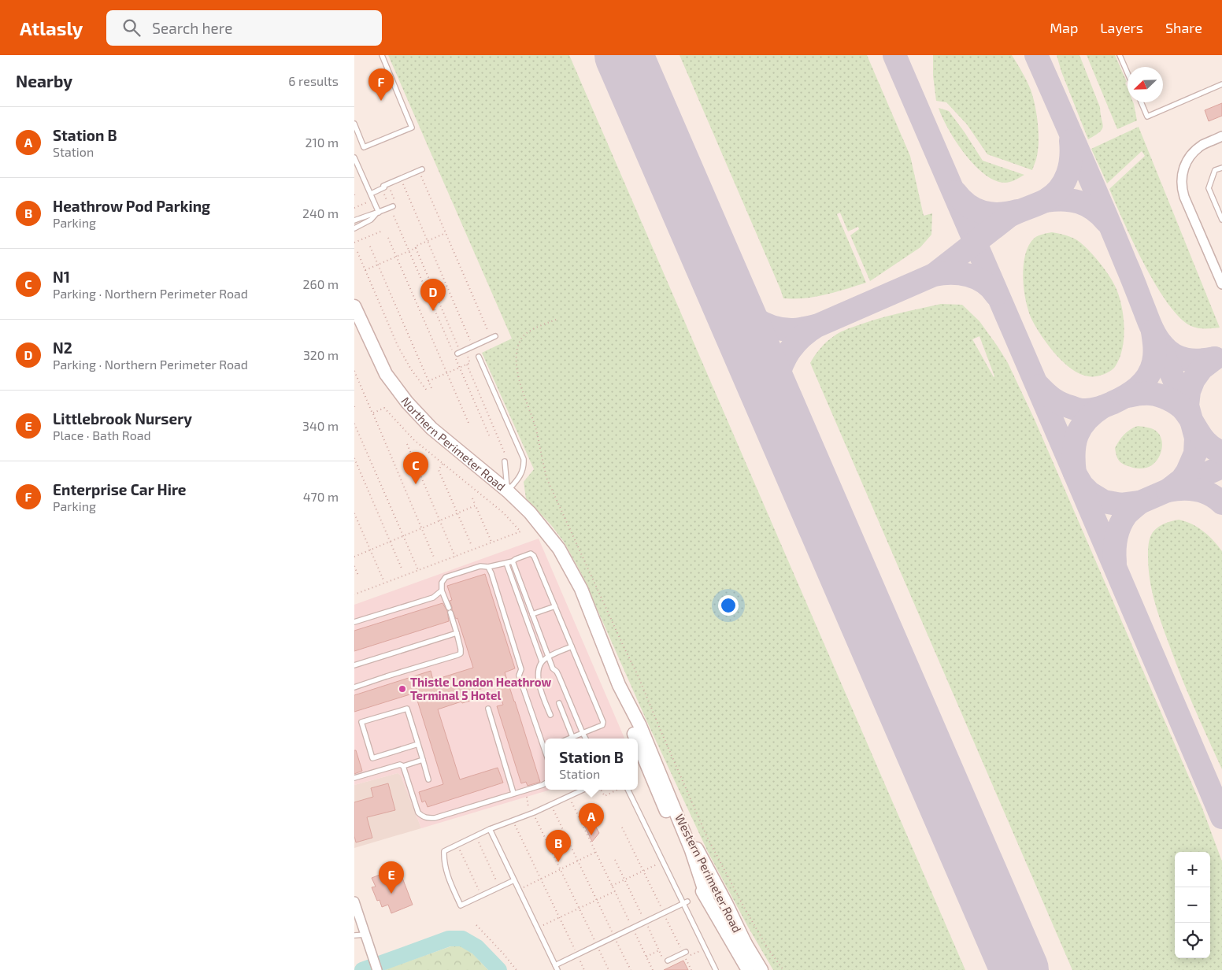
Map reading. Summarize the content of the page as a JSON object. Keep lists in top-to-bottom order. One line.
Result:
{"streets":{"street":["Northern Perimeter Road","Western Perimeter Road"]},"crossings":[["Northern Perimeter Road","Western Perimeter Road"]],"places":["Thistle London Heathrow Terminal 5 Hotel"],"north":"bottom left","page":{"header":"Atlasly","search":"Search here","nav":["Map","Layers","Share"],"heading":["Nearby","6 results"],"pins":["F","D","C","A","B","E"],"list":[{"mark":"A","name":"Station B","note":"Station","value":"210 m"},{"mark":"B","name":"Heathrow Pod Parking","note":"Parking","value":"240 m"},{"mark":"C","name":"N1","note":"Parking · Northern Perimeter Road","value":"260 m"},{"mark":"D","name":"N2","note":"Parking · Northern Perimeter Road","value":"320 m"},{"mark":"E","name":"Littlebrook Nursery","note":"Place · Bath Road","value":"340 m"},{"mark":"F","name":"Enterprise Car Hire","note":"Parking","value":"470 m"}],"popup":["Station B","Station"],"map_buttons":["+","−"]}}
